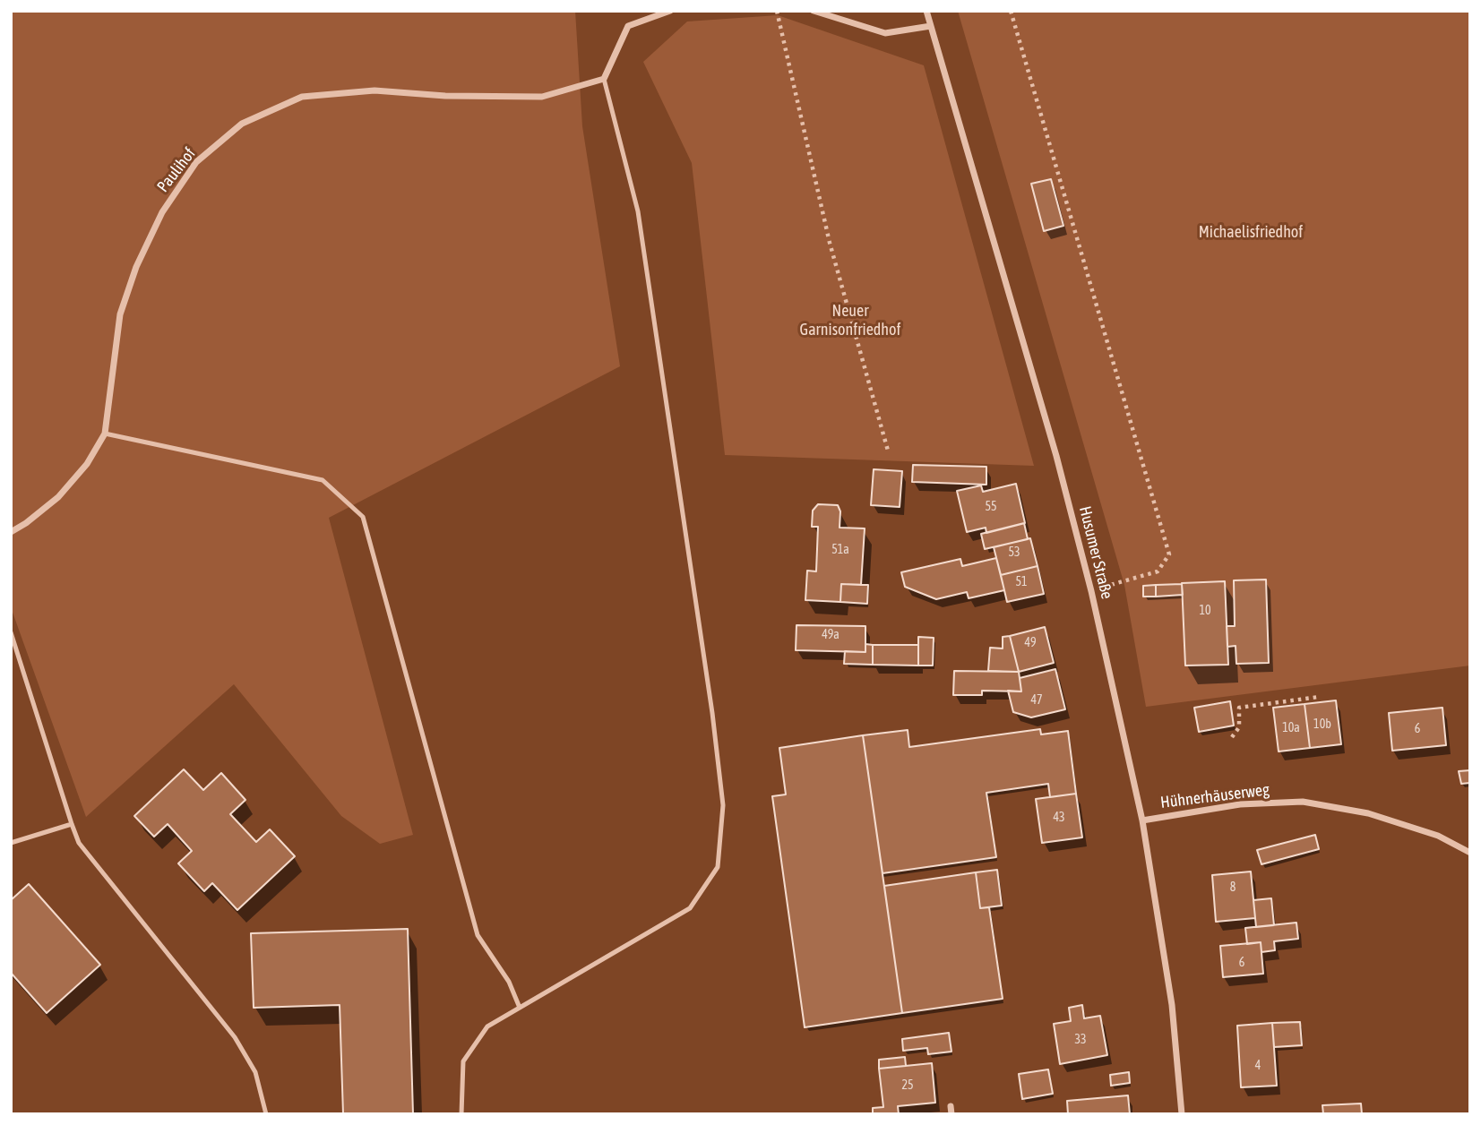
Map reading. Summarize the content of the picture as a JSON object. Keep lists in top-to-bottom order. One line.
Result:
{"streets":{"street":["Paulihof","Husumer Straße","Hühnerhäuserweg"]},"crossings":[["Husumer Straße","Hühnerhäuserweg"]],"parks":["Michaelisfriedhof","Neuer Garnisonfriedhof"],"house_numbers":["55","51a","53","51","10","49a","49","47","10b","10a","6","43","8","6","33","4","25"]}
